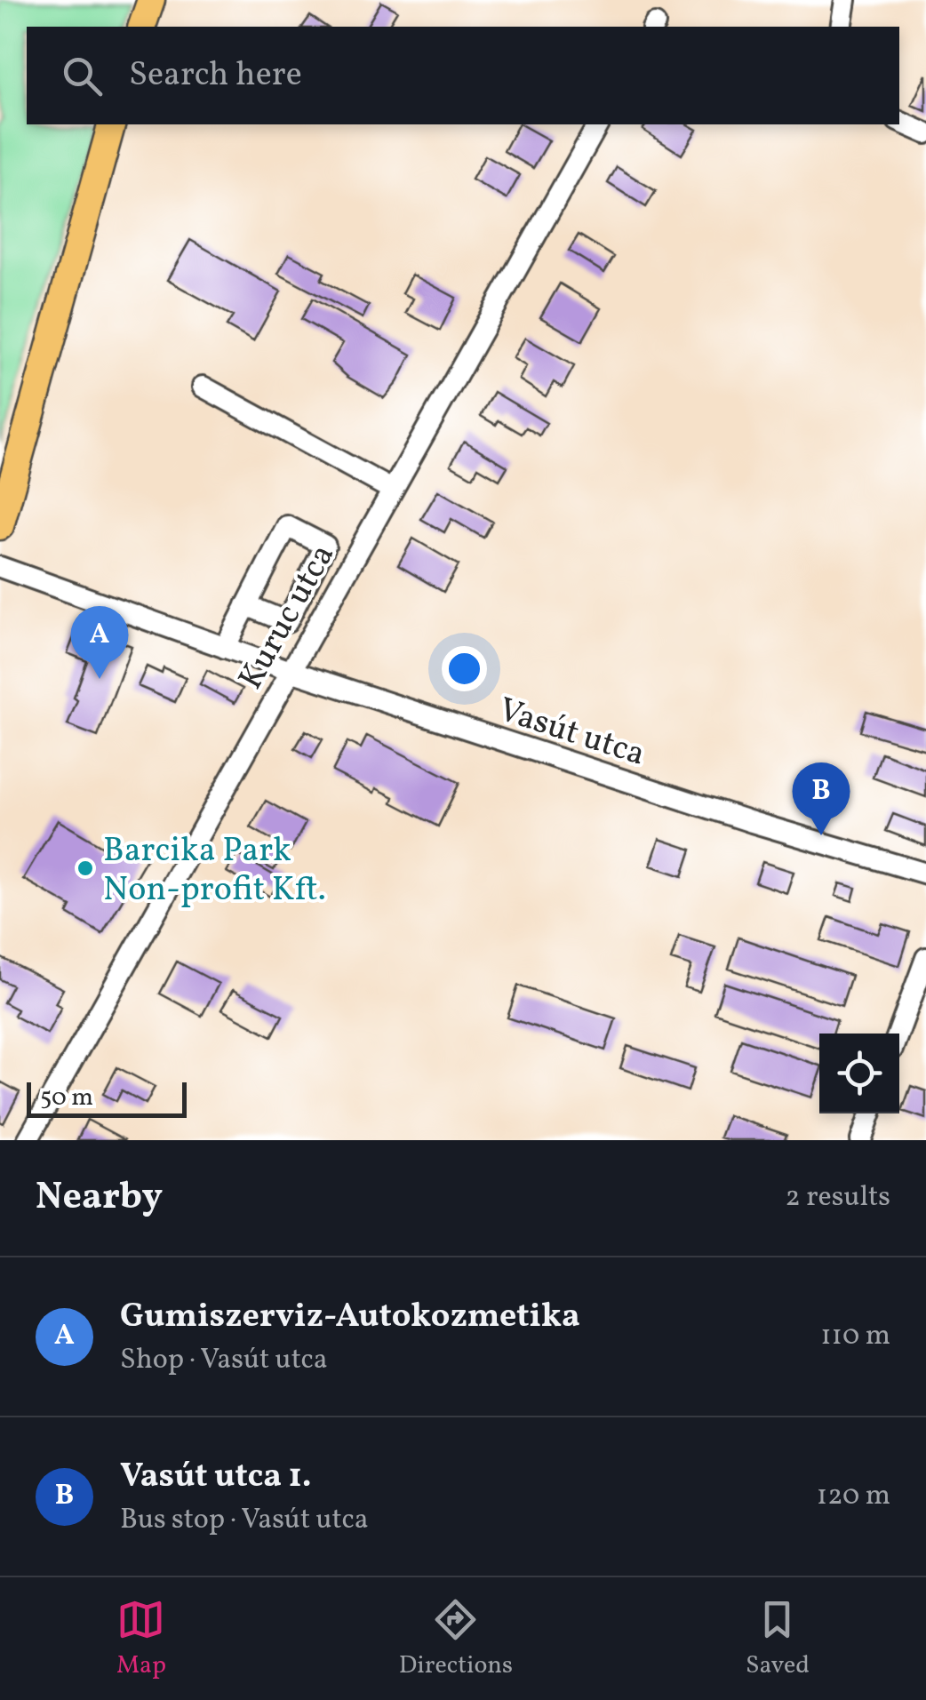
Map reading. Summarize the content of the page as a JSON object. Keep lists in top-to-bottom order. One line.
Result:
{"streets":{"street":["Kuruc utca","Vasút utca"]},"crossings":[["Kuruc utca","Vasút utca"]],"places":["Barcika Park Non-profit Kft."],"scale_bar":"50 m","page":{"search":"Search here","pins":["A","B"],"scale":"50 m","heading":["Nearby","2 results"],"list":[{"mark":"A","name":"Gumiszerviz-Autokozmetika","note":"Shop · Vasút utca","value":"110 m"},{"mark":"B","name":"Vasút utca 1.","note":"Bus stop · Vasút utca","value":"120 m"}],"nav":["Map","Directions","Saved"]}}
